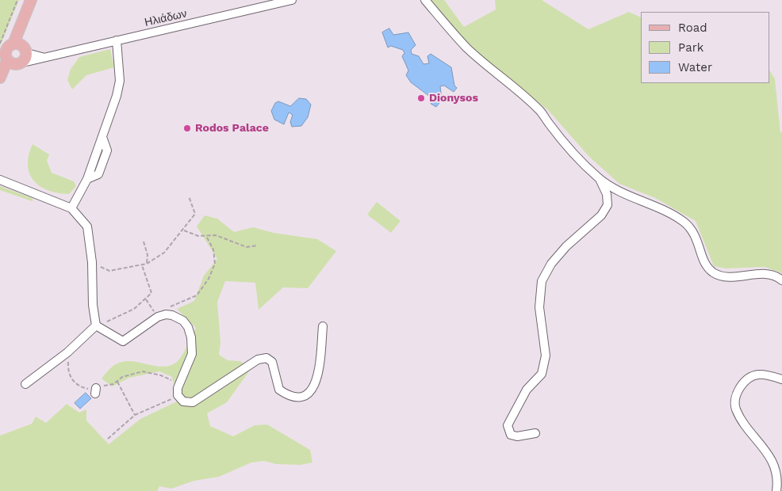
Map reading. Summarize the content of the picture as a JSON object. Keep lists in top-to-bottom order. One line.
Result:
{"streets":{"street":["Ηλιάδων"]},"places":["Dionysos","Rodos Palace"],"legend":["Road","Park","Water"]}
